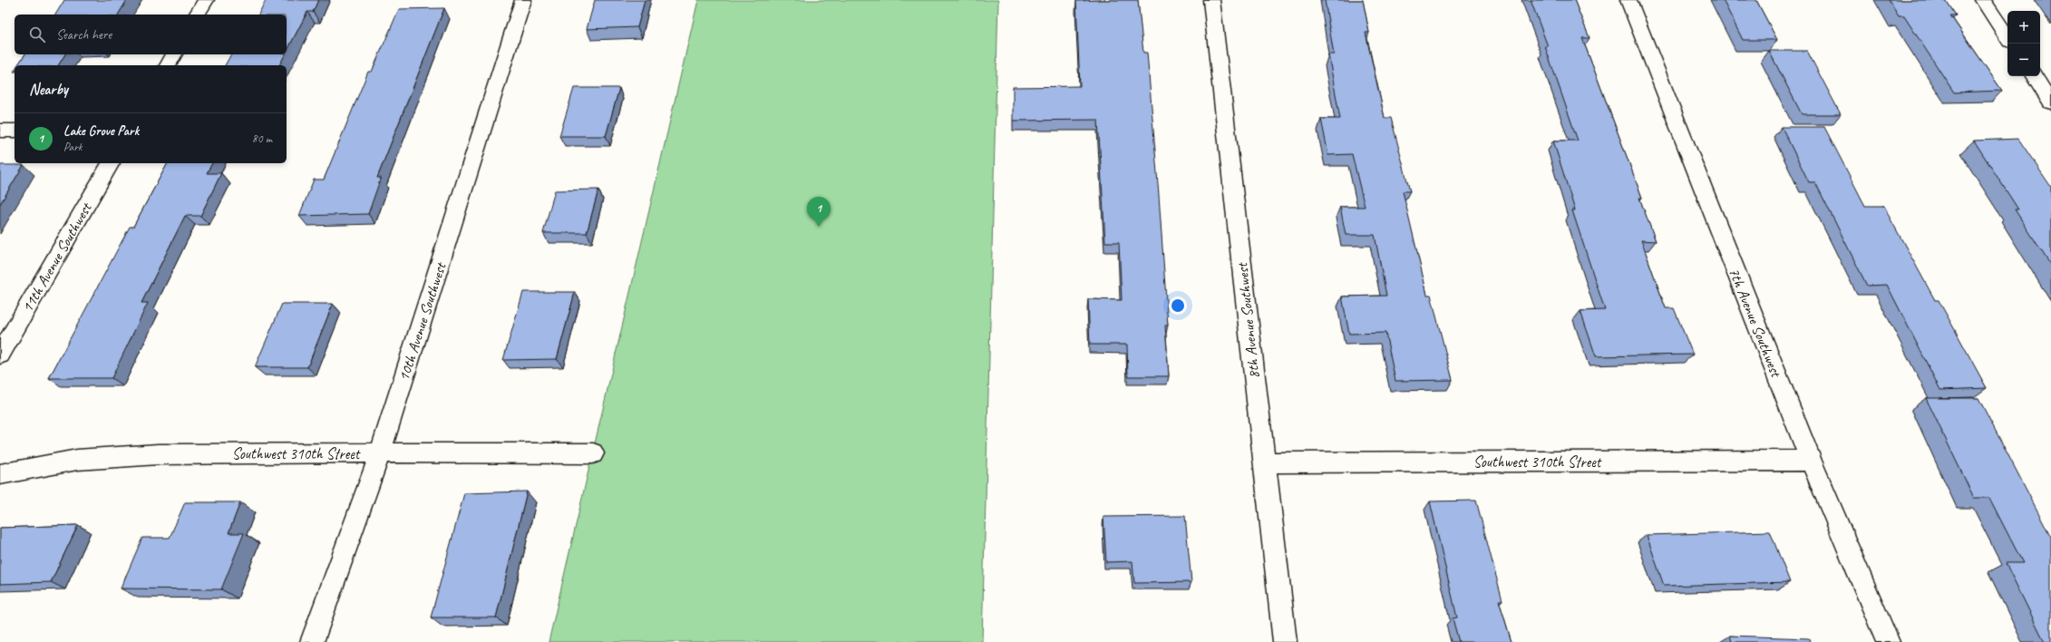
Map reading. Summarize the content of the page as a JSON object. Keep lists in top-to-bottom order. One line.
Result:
{"streets":{"street":["11th Avenue Southwest","8th Avenue Southwest","10th Avenue Southwest","7th Avenue Southwest","Southwest 310th Street"]},"crossings":[["8th Avenue Southwest","Southwest 310th Street"],["10th Avenue Southwest","Southwest 310th Street"],["7th Avenue Southwest","Southwest 310th Street"]],"page":{"map_buttons":["+","−"],"search":"Search here","heading":"Nearby","list":[{"mark":"1","name":"Lake Grove Park","note":"Park","value":"80 m"}],"pins":"1"}}
